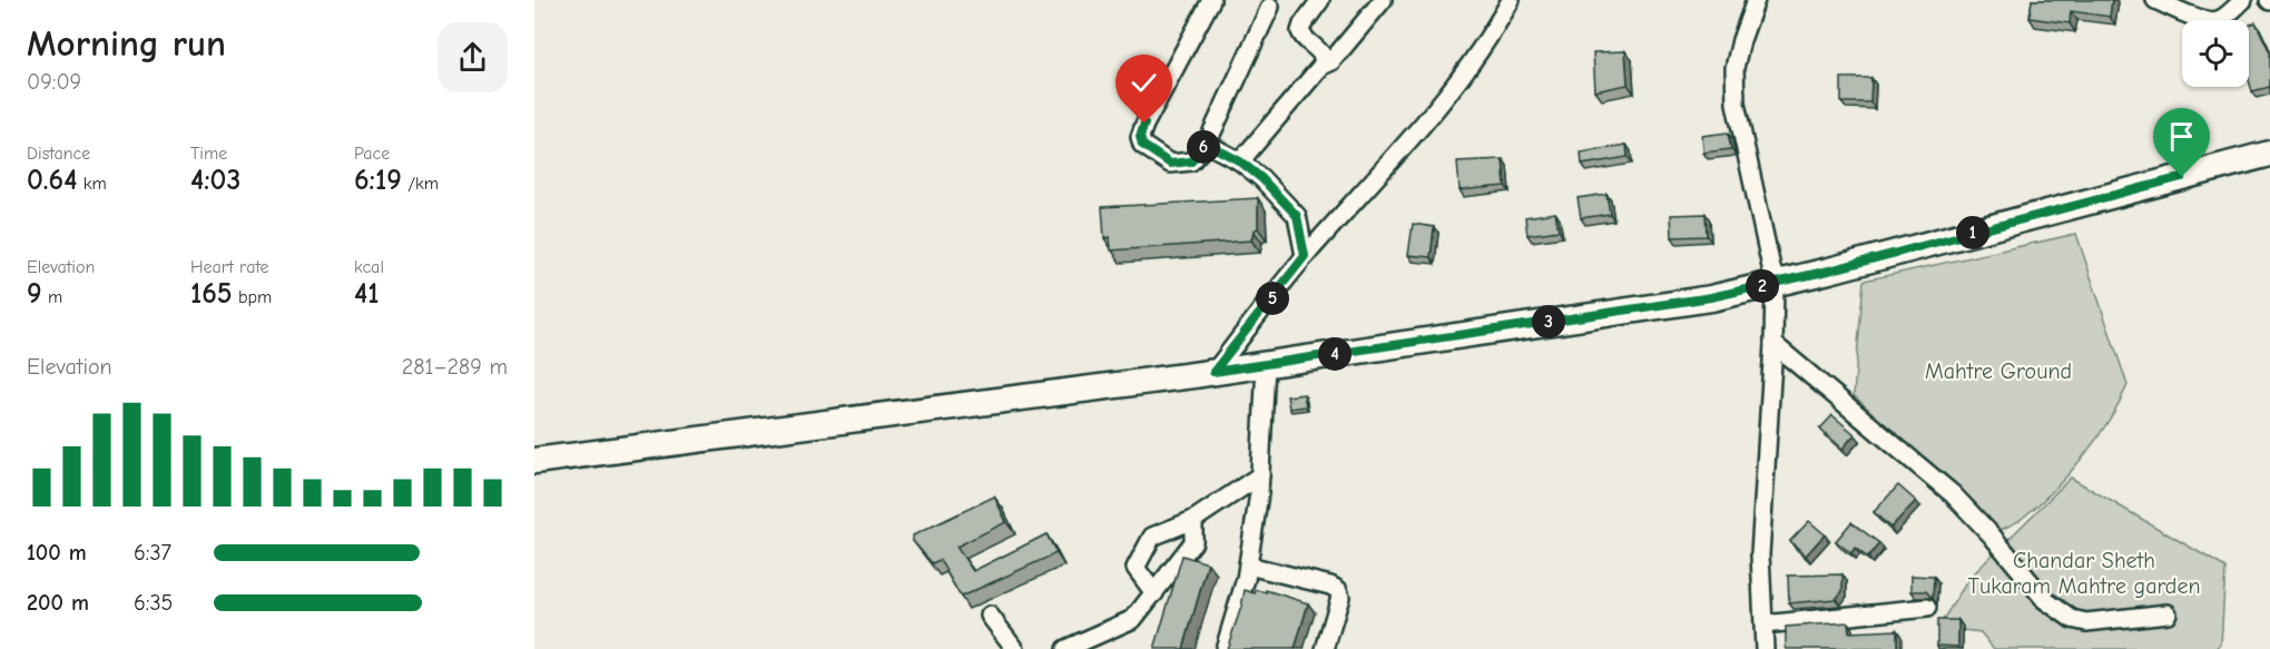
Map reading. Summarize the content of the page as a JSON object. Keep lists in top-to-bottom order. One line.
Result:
{"parks":["Mahtre Ground","Chandar Sheth Tukaram Mahtre garden"],"page":{"heading":["Morning run","09:09"],"stats":[["Distance","0.64 km"],["Time","4:03"],["Pace","6:19 /km"],["Elevation","9 m"],["Heart rate","165 bpm"],["kcal","41"]],"pins":["6","1","2","5","3","4"],"chart":["Elevation","281–289 m"],"list":[{"name":"100 m","note":"6:37"},{"name":"200 m","note":"6:35"}]}}
